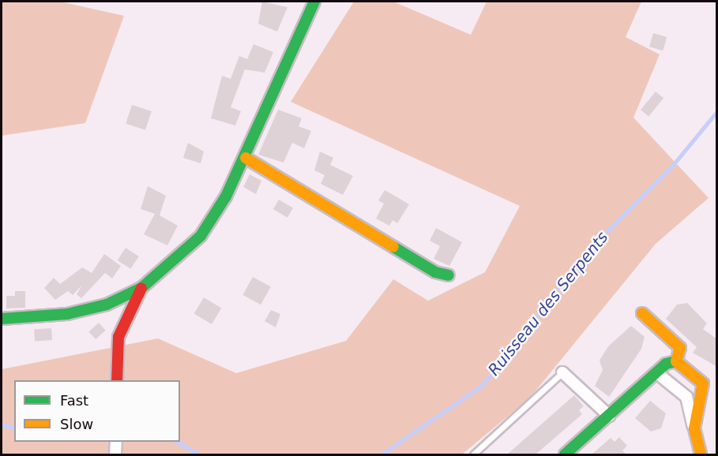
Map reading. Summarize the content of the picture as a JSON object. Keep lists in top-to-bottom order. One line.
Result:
{"water":["Ruisseau des Serpents"],"legend":["Fast","Slow"]}
